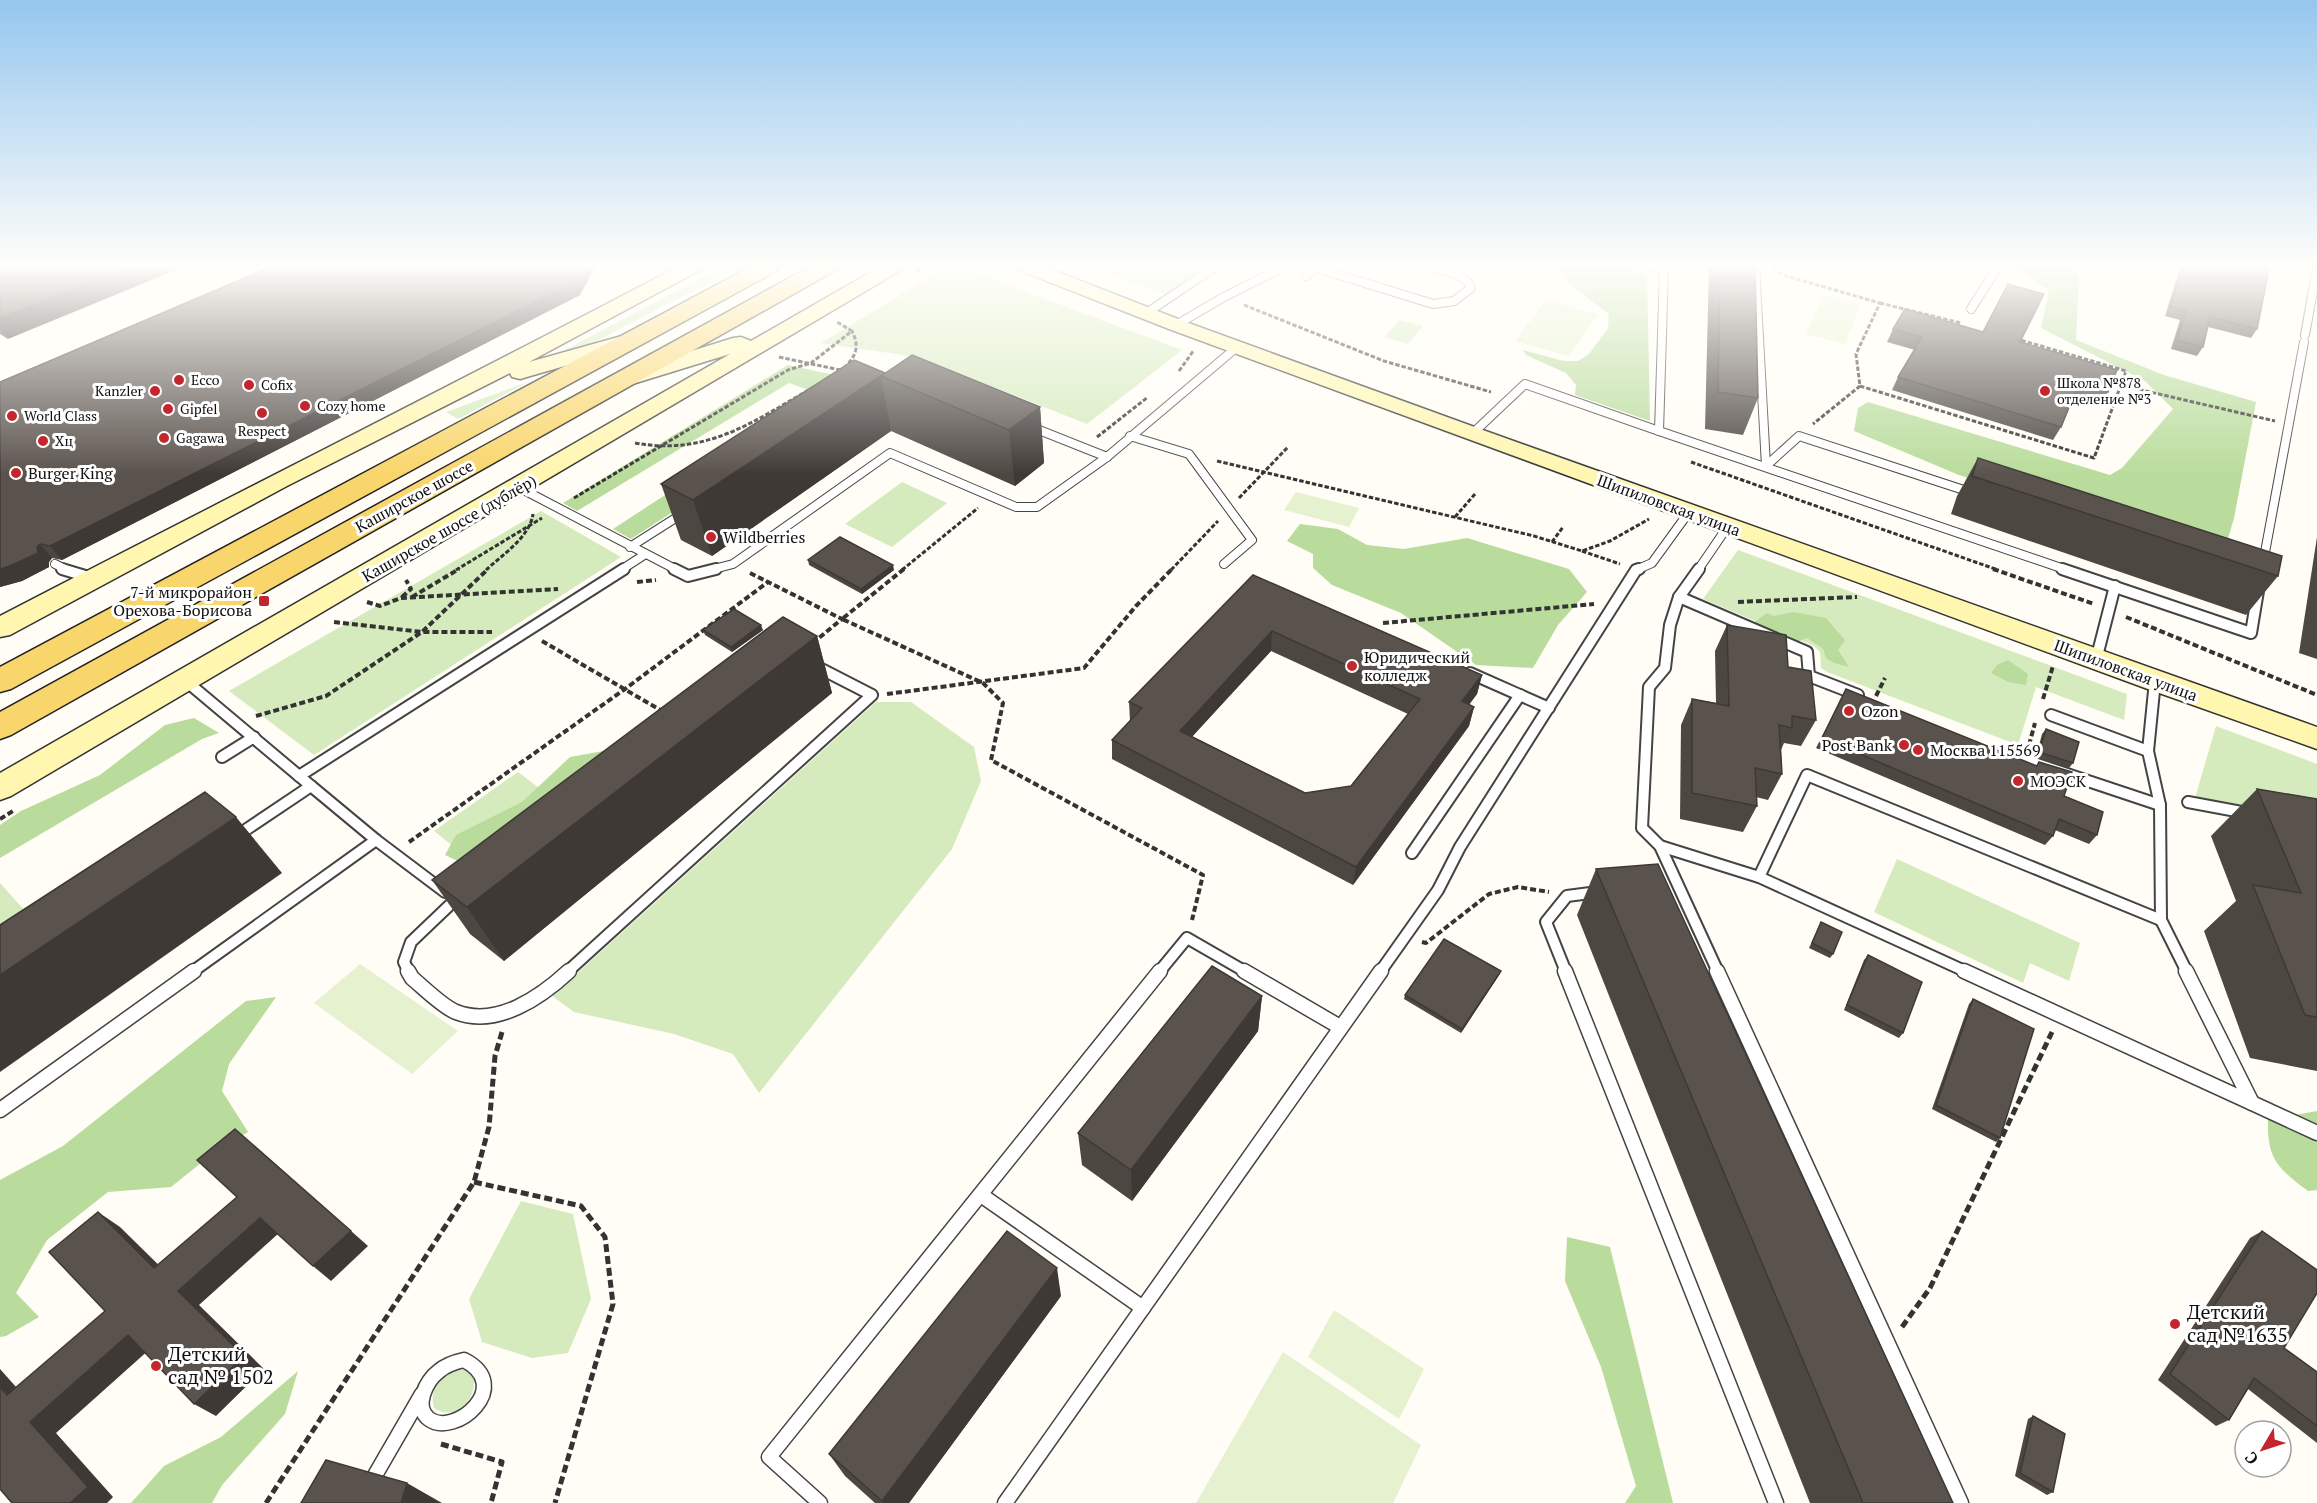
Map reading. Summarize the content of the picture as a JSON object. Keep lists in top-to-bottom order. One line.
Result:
{"streets":{"main road":["Каширское шоссе","Шипиловская улица","Каширское шоссе (дублёр)"]},"places":{"other":["Ecco","Cofix","Kanzler","Школа №878 отделение №3","Cozy home","Gipfel","Respect","World Class","Gagawa","Хц","Burger King","Wildberries","Юридический колледж","Ozon","Post Bank","Москва 115569","МОЭСК","Детский сад №1635","Детский сад № 1502"],"transit":["7-й микрорайон Орехова-Борисова"]},"north":"bottom left"}
